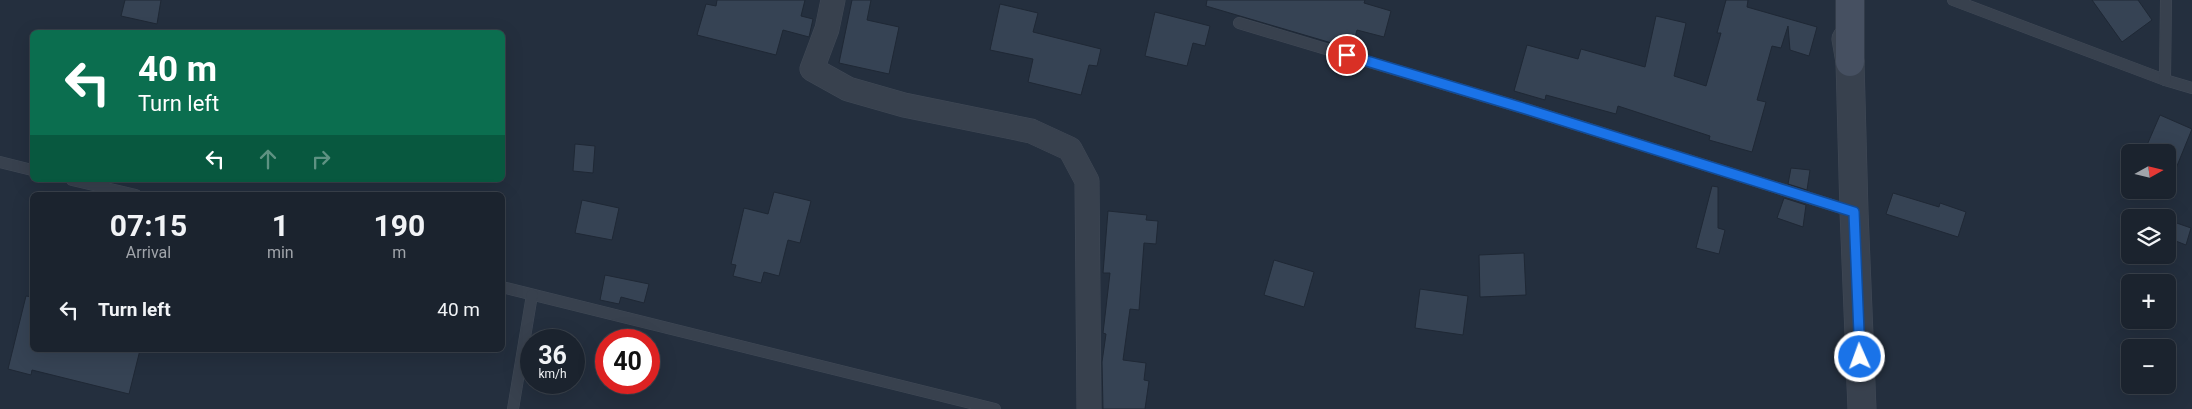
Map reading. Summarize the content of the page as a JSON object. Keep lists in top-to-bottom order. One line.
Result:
{"north":"right","page":{"turn":["40 m","Turn left"],"map_buttons":["+","−"],"eta":["07:15","Arrival","1","min","190","m"],"list":[{"name":"Turn left","value":"40 m"}],"speed":"36 km/h","limit":"40"}}
